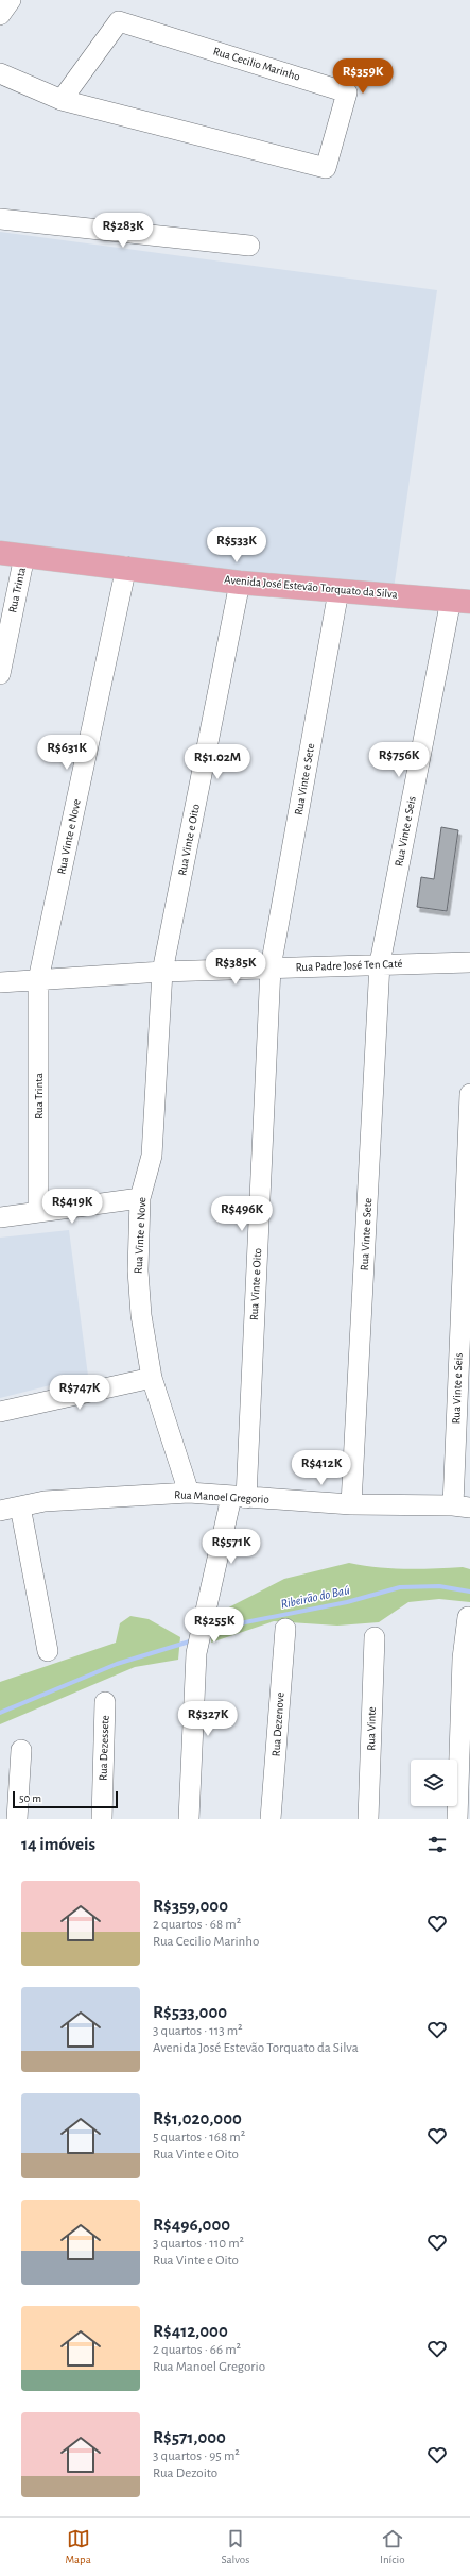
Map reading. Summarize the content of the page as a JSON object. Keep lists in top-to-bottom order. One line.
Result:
{"streets":{"main road":["Avenida José Estevão Torquato da Silva"],"street":["Rua Cecilio Marinho","Rua Trinta","Rua Vinte e Sete","Rua Vinte e Seis","Rua Vinte e Nove","Rua Vinte e Oito","Rua Padre José Ten Caté","Rua Manoel Gregorio","Rua Dezenove","Rua Vinte","Rua Dezessete"]},"crossings":[["Avenida José Estevão Torquato da Silva","Rua Trinta"],["Avenida José Estevão Torquato da Silva","Rua Vinte e Sete"],["Avenida José Estevão Torquato da Silva","Rua Vinte e Seis"],["Avenida José Estevão Torquato da Silva","Rua Vinte e Nove"],["Avenida José Estevão Torquato da Silva","Rua Vinte e Oito"],["Rua Trinta","Rua Vinte e Nove"],["Rua Trinta","Rua Padre José Ten Caté"],["Rua Vinte e Sete","Rua Vinte e Seis"],["Rua Vinte e Sete","Rua Vinte e Oito"],["Rua Vinte e Sete","Rua Padre José Ten Caté"],["Rua Vinte e Sete","Rua Manoel Gregorio"],["Rua Vinte e Seis","Rua Padre José Ten Caté"],["Rua Vinte e Seis","Rua Manoel Gregorio"],["Rua Vinte e Nove","Rua Vinte e Oito"],["Rua Vinte e Nove","Rua Padre José Ten Caté"],["Rua Vinte e Nove","Rua Manoel Gregorio"],["Rua Vinte e Oito","Rua Padre José Ten Caté"],["Rua Vinte e Oito","Rua Manoel Gregorio"]],"water":["Ribeirão do Baú"],"scale_bar":"50 m","page":{"price":["R$359K","R$283K","R$533K","R$631K","R$756K","R$1.02M","R$385K","R$419K","R$496K","R$747K","R$412K","R$571K","R$255K","R$327K"],"scale":"50 m","heading":"14 imóveis","list":[{"name":"R$359,000","note":"2 quartos · 68 m² · Rua Cecilio Marinho"},{"name":"R$533,000","note":"3 quartos · 113 m² · Avenida José Estevão Torquato da Silva"},{"name":"R$1,020,000","note":"5 quartos · 168 m² · Rua Vinte e Oito"},{"name":"R$496,000","note":"3 quartos · 110 m² · Rua Vinte e Oito"},{"name":"R$412,000","note":"2 quartos · 66 m² · Rua Manoel Gregorio"},{"name":"R$571,000","note":"3 quartos · 95 m² · Rua Dezoito"}],"tabs":["Mapa","Salvos","Início"]}}
